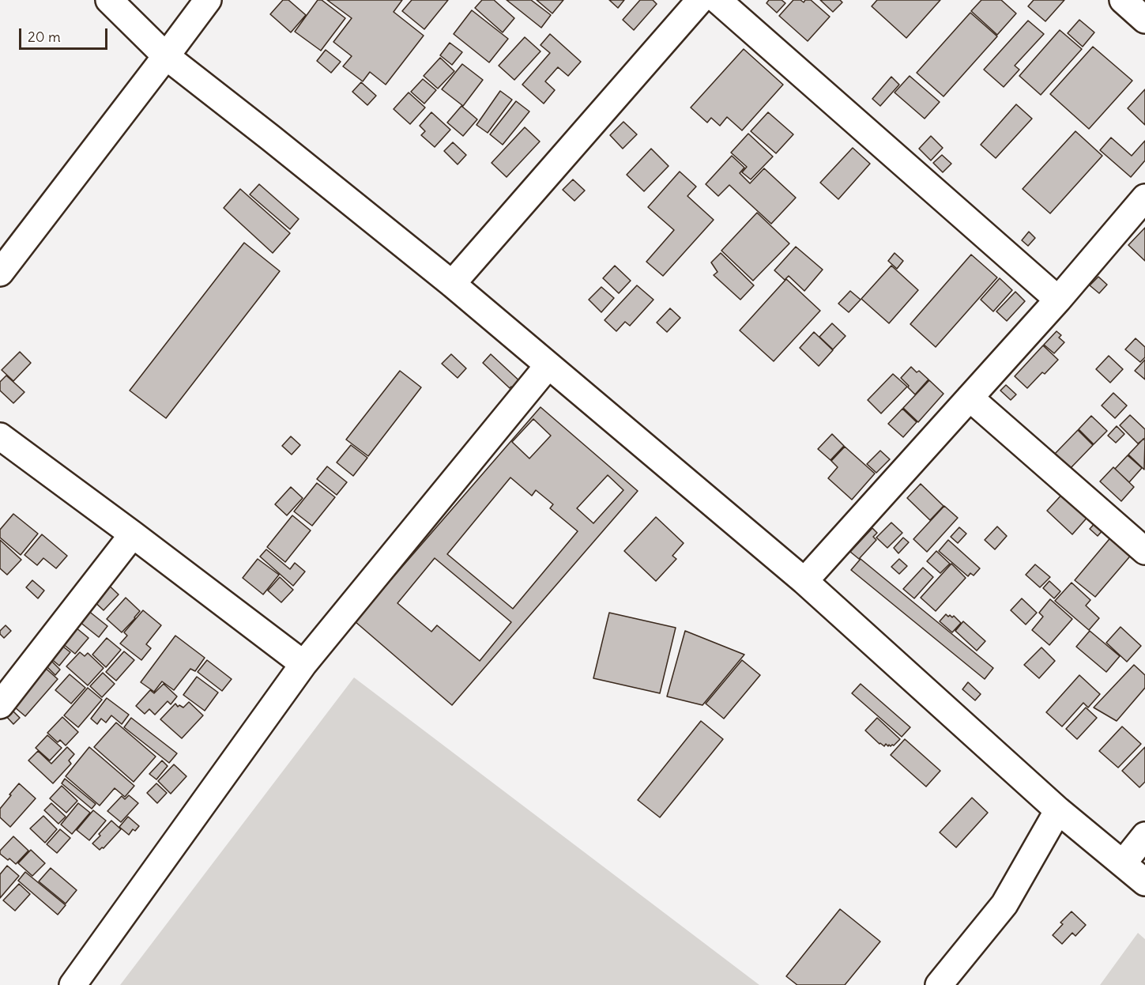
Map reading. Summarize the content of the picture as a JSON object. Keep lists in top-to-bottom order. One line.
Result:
{"scale_bar":"20 m"}
